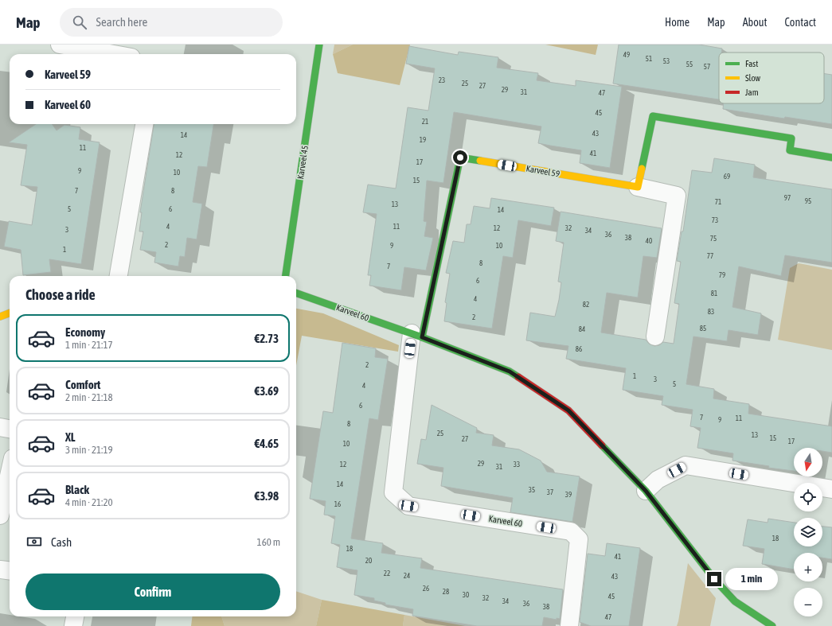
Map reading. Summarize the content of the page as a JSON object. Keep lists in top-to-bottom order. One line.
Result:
{"streets":{"street":["Karveel 45","Karveel 59","Karveel 60"]},"crossings":[["Karveel 59","Karveel 60"]],"house_numbers":["49","51","53","55","57","23","25","27","29","31","47","45","21","43","14","19","11","41","12","17","9","10","69","15","7","8","97","95","71","13","5","6","14","73","4","11","12","32","3","34","36","38","75","40","2","9","10","1","77","8","7","79","6","81","4","82","83","2","85","84","86","2","1","3","5","4","6","7","11","9","8","25","13","15","27","17","10","29","12","33","31","14","35","37","39","16","18","18","41","20","22","24","43","26","28","30","45","32","34","36","38","47"],"legend":["Fast","Slow","Jam"],"north":"bottom","page":{"header":"Map","search":"Search here","nav":["Home","Map","About","Contact"],"banner":["Karveel 59","Karveel 60"],"heading":"Choose a ride","list":[{"name":"Economy","note":"1 min · 21:17","value":"€2.73"},{"name":"Comfort","note":"2 min · 21:18","value":"€3.69"},{"name":"XL","note":"3 min · 21:19","value":"€4.65"},{"name":"Black","note":"4 min · 21:20","value":"€3.98"}],"map_buttons":["+","−"],"pay":["Cash","160 m"],"buttons":"Confirm","bubble":"1 min"}}
